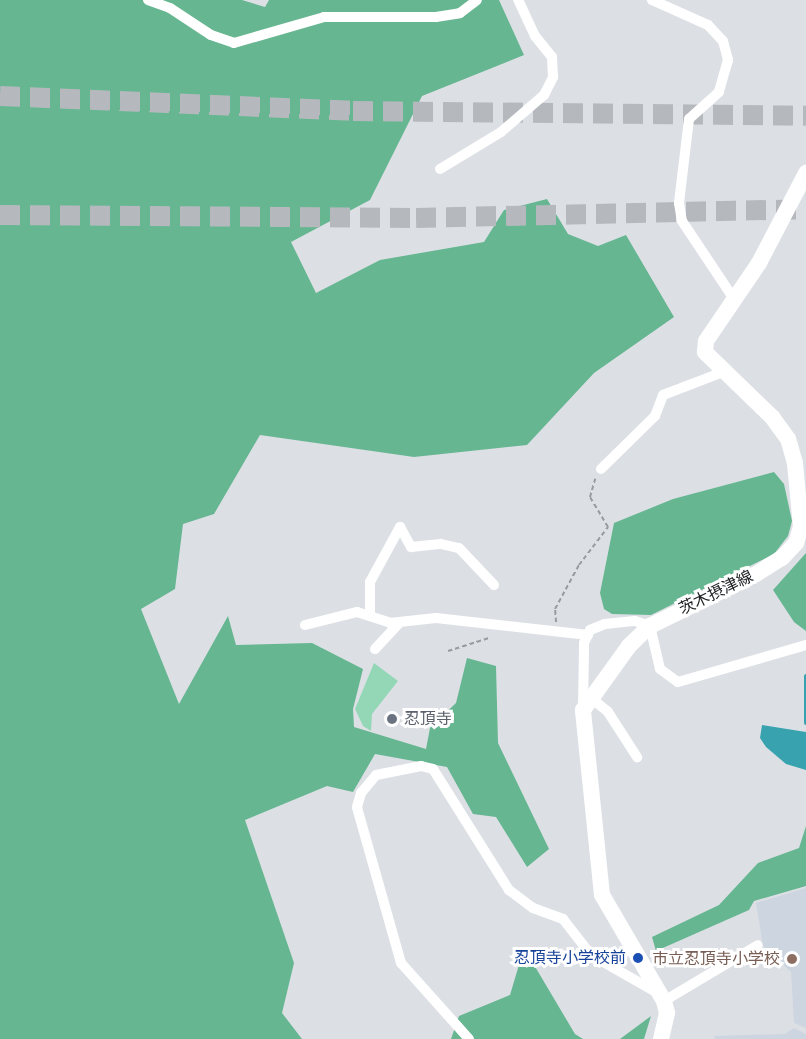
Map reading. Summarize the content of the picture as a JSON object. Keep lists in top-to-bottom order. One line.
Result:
{"streets":{"main road":["茨木摂津線"]},"places":["忍頂寺","忍頂寺小学校前","市立忍頂寺小学校"]}
